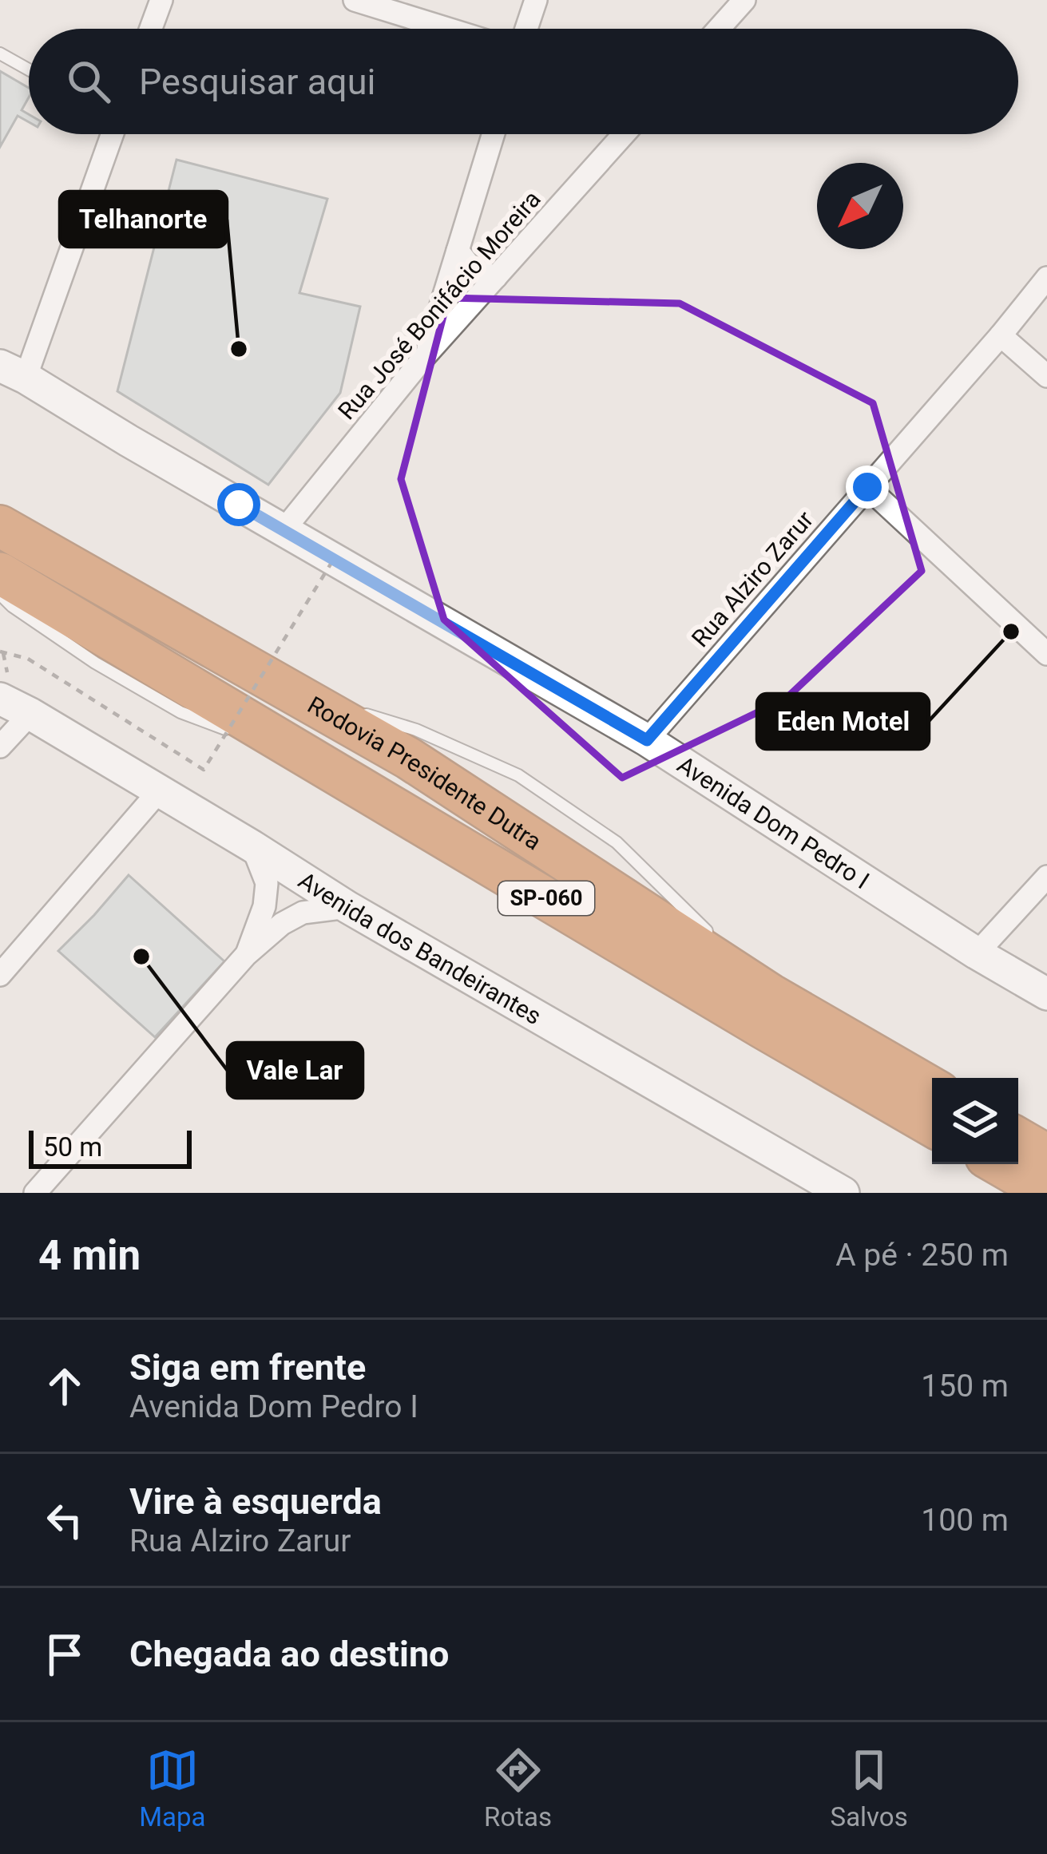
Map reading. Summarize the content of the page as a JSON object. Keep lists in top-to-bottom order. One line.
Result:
{"streets":{"highway":["Rodovia Presidente Dutra","SP-060"],"main road":["Avenida Dom Pedro I","Avenida dos Bandeirantes"],"street":["Rua José Bonifácio Moreira","Rua Alziro Zarur"]},"crossings":[["Rua José Bonifácio Moreira","Avenida Dom Pedro I"],["Rua Alziro Zarur","Avenida Dom Pedro I"]],"places":["Telhanorte","Eden Motel","Vale Lar"],"scale_bar":"50 m","north":"bottom left","page":{"search":"Pesquisar aqui","scale":"50 m","heading":["4 min","A pé · 250 m"],"list":[["Siga em frente","Avenida Dom Pedro I","150 m"],["Vire à esquerda","Rua Alziro Zarur","100 m"],"Chegada ao destino"],"nav":["Mapa","Rotas","Salvos"]}}
